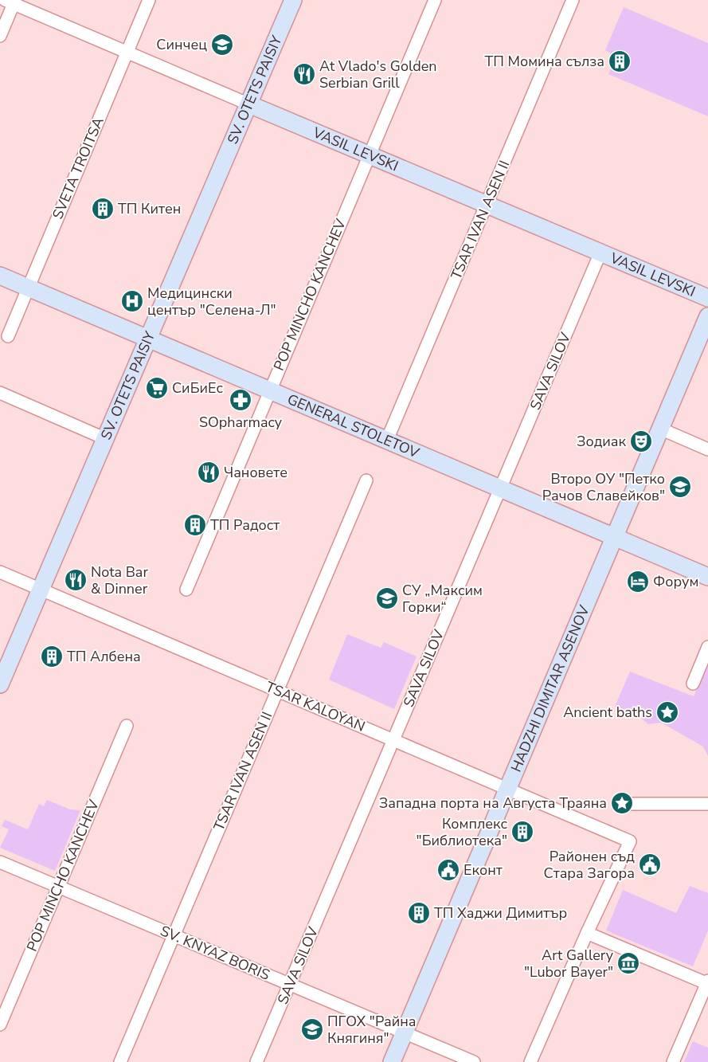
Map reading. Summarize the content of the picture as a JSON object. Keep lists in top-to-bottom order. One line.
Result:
{"streets":{"street":["SV. OTETS PAISIY","VASIL LEVSKI","SVETA TROITSA","TSAR IVAN ASEN II","POP MINCHO KANCHEV","SAVA SILOV","GENERAL STOLETOV","HADZHI DIMITAR ASENOV","TSAR KALOYAN","SV. KNYAZ BORIS"]},"crossings":[["SV. OTETS PAISIY","VASIL LEVSKI"],["SV. OTETS PAISIY","GENERAL STOLETOV"],["SV. OTETS PAISIY","TSAR KALOYAN"],["VASIL LEVSKI","SVETA TROITSA"],["VASIL LEVSKI","TSAR IVAN ASEN II"],["VASIL LEVSKI","POP MINCHO KANCHEV"],["VASIL LEVSKI","SAVA SILOV"],["SVETA TROITSA","GENERAL STOLETOV"],["TSAR IVAN ASEN II","GENERAL STOLETOV"],["TSAR IVAN ASEN II","TSAR KALOYAN"],["TSAR IVAN ASEN II","SV. KNYAZ BORIS"],["POP MINCHO KANCHEV","GENERAL STOLETOV"],["POP MINCHO KANCHEV","SV. KNYAZ BORIS"],["SAVA SILOV","GENERAL STOLETOV"],["SAVA SILOV","TSAR KALOYAN"],["SAVA SILOV","SV. KNYAZ BORIS"],["GENERAL STOLETOV","HADZHI DIMITAR ASENOV"],["HADZHI DIMITAR ASENOV","TSAR KALOYAN"],["HADZHI DIMITAR ASENOV","SV. KNYAZ BORIS"]],"places":{"school or university":["Синчец","Второ ОУ \"Петко Рачов Славейков\"","СУ „Максим Горки“","ПГОХ \"Райна Княгиня\""],"building":["ТП Момина сълза","ТП Китен","ТП Радост","ТП Албена","Комплекс \"Библиотека\"","ТП Хаджи Димитър"],"restaurant":["At Vlado's Golden Serbian Grill","Чановете","Nota Bar & Dinner"],"hospital":["Медицински център \"Селена-Л\""],"supermarket":["СиБиЕс"],"pharmacy":["SOpharmacy"],"theatre":["Зодиак"],"hotel":["Форум"],"place":["Ancient baths","Западна порта на Августа Траяна"],"public building":["Районен съд Стара Загора","Еконт"],"museum":["Art Gallery \"Lubor Bayer\""]}}
